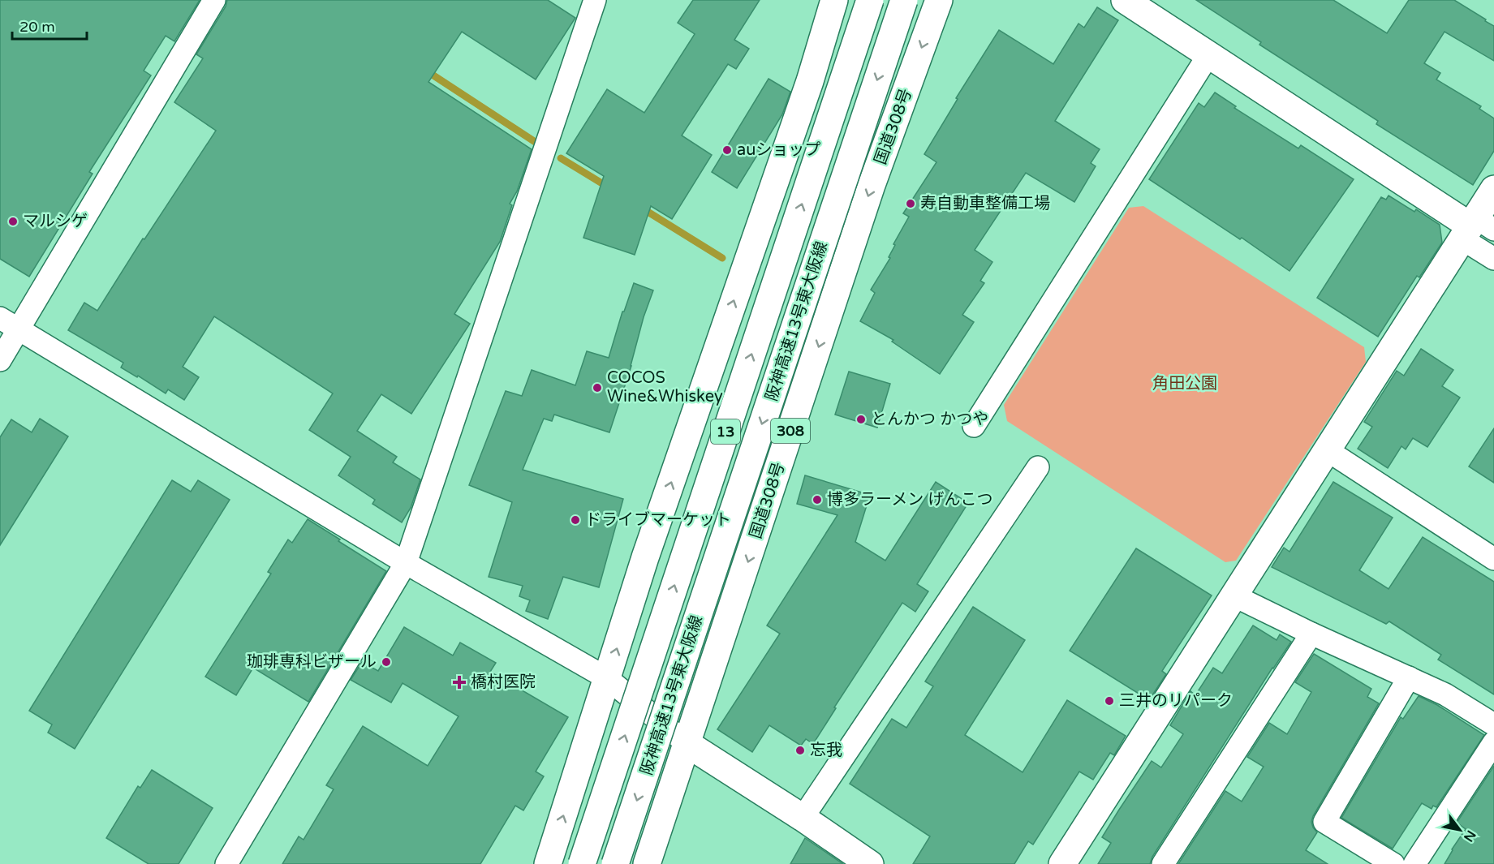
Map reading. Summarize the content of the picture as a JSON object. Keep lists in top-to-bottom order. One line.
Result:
{"streets":{"main road":["国道308号","阪神高速13号東大阪線","308","13"]},"parks":["角田公園"],"places":{"other":["auショップ","寿自動車整備工場","マルシゲ","COCOS Wine&Whiskey","とんかつ かつや","博多ラーメン げんこつ","ドライブマーケット","珈琲専科ビザール","三井のリパーク","忘我"],"health":["橋村医院"]},"scale_bar":"20 m","north":"bottom right"}
